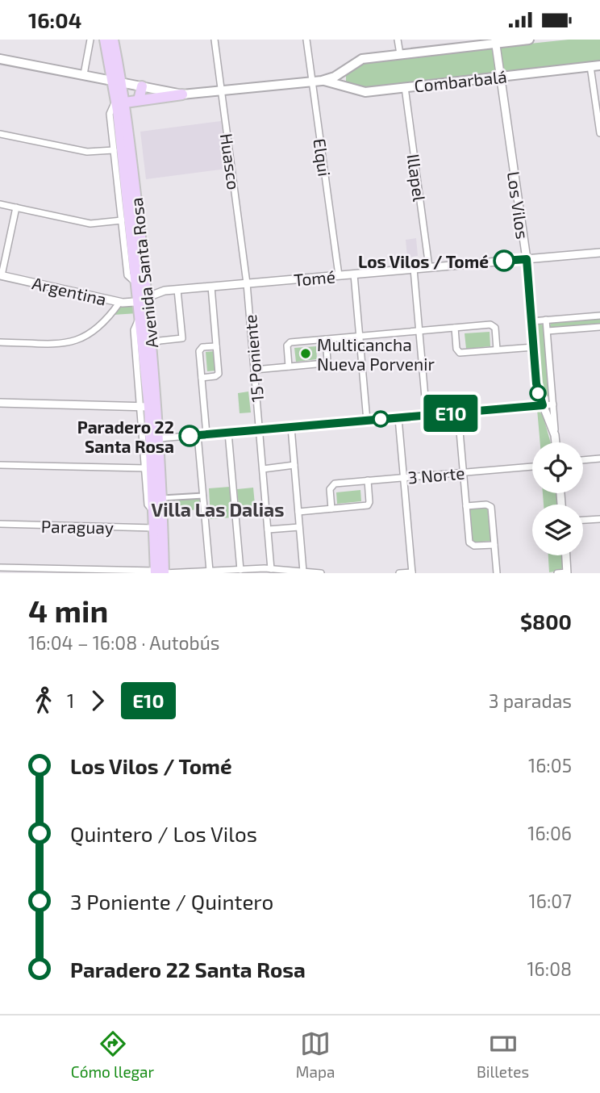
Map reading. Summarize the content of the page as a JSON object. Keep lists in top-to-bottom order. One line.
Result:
{"streets":{"main road":["Combarbalá","Avenida Santa Rosa"],"street":["Elqui","Huasco","Illapel","Los Vilos","Tomé","Argentina","15 Poniente","3 Norte","Paraguay"]},"crossings":[["Combarbalá","Elqui"],["Combarbalá","Huasco"],["Combarbalá","Illapel"],["Combarbalá","Los Vilos"],["Combarbalá","Avenida Santa Rosa"],["Elqui","Tomé"],["Huasco","Tomé"],["Huasco","15 Poniente"],["Illapel","Tomé"],["Los Vilos","Tomé"],["Avenida Santa Rosa","Tomé"],["Avenida Santa Rosa","Argentina"],["Avenida Santa Rosa","Paraguay"],["Tomé","Argentina"],["Tomé","15 Poniente"]],"districts":["Villa Las Dalias"],"places":["Los Vilos / Tomé","Multicancha Nueva Porvenir","Paradero 22 Santa Rosa"],"lines":["bus line E10"],"page":{"status":"16:04","on_map":"E10","heading":["4 min","16:04 – 16:08 · Autobús","$800"],"legs":["1","E10","3 paradas"],"list":[{"name":"Los Vilos / Tomé","value":"16:05"},{"name":"Quintero / Los Vilos","value":"16:06"},{"name":"3 Poniente / Quintero","value":"16:07"},{"name":"Paradero 22 Santa Rosa","value":"16:08"}],"tabs":["Cómo llegar","Mapa","Billetes"]}}
